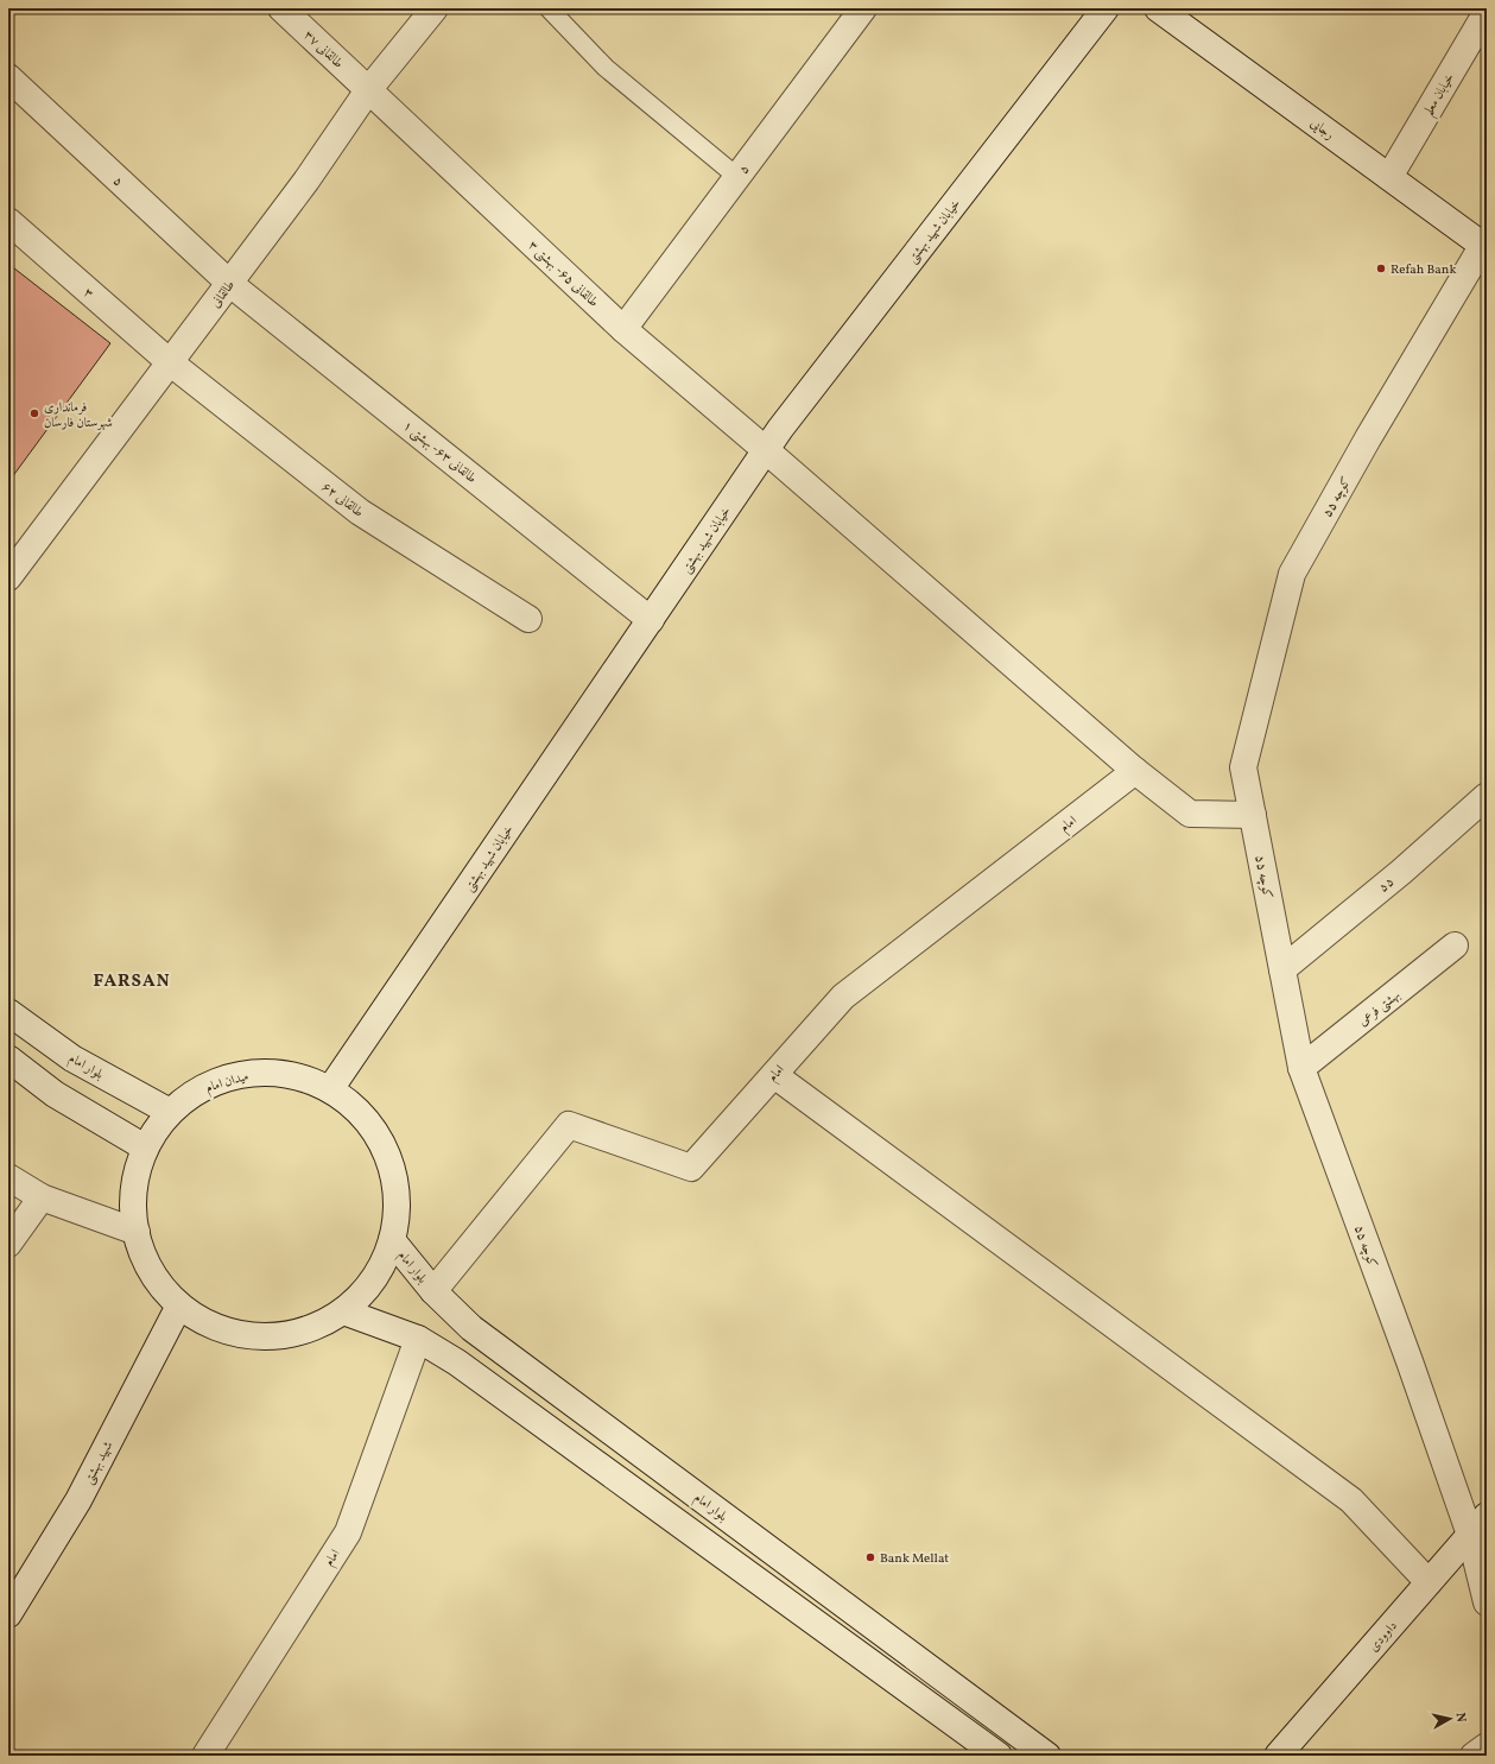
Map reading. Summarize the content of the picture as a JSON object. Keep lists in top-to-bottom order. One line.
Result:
{"streets":{"street":["طالقانی ۳۷","خیابان معلم","رجایی","۵","خیابان شهید بهشتی","طالقانی ۶۵- بهشتی ۳","۳","طالقانی","طالقانی ۶۳- بهشتی ۱","کوچه ۵۵","طالقانی ۶۲","امام","۵۵","بهشتی فرعی","بلوار امام","میدان امام","شهید بهشتی","داوودی"]},"crossings":[["طالقانی ۳۷","طالقانی ۶۵- بهشتی ۳"],["طالقانی ۳۷","طالقانی"],["خیابان معلم","رجایی"],["رجایی","کوچه ۵۵"],["۵","طالقانی ۶۵- بهشتی ۳"],["۵","طالقانی"],["۵","طالقانی ۶۳- بهشتی ۱"],["خیابان شهید بهشتی","طالقانی ۶۵- بهشتی ۳"],["خیابان شهید بهشتی","طالقانی ۶۳- بهشتی ۱"],["خیابان شهید بهشتی","میدان امام"],["طالقانی ۶۵- بهشتی ۳","طالقانی"],["طالقانی ۶۵- بهشتی ۳","کوچه ۵۵"],["طالقانی ۶۵- بهشتی ۳","امام"],["۳","طالقانی"],["۳","طالقانی ۶۲"],["طالقانی","طالقانی ۶۳- بهشتی ۱"],["طالقانی","طالقانی ۶۲"],["کوچه ۵۵","۵۵"],["کوچه ۵۵","بهشتی فرعی"],["کوچه ۵۵","داوودی"],["امام","بلوار امام"],["بلوار امام","میدان امام"],["میدان امام","شهید بهشتی"]],"districts":["FARSAN"],"places":["Refah Bank","فرمانداری شهرستان فارسان","Bank Mellat"],"north":"right"}
